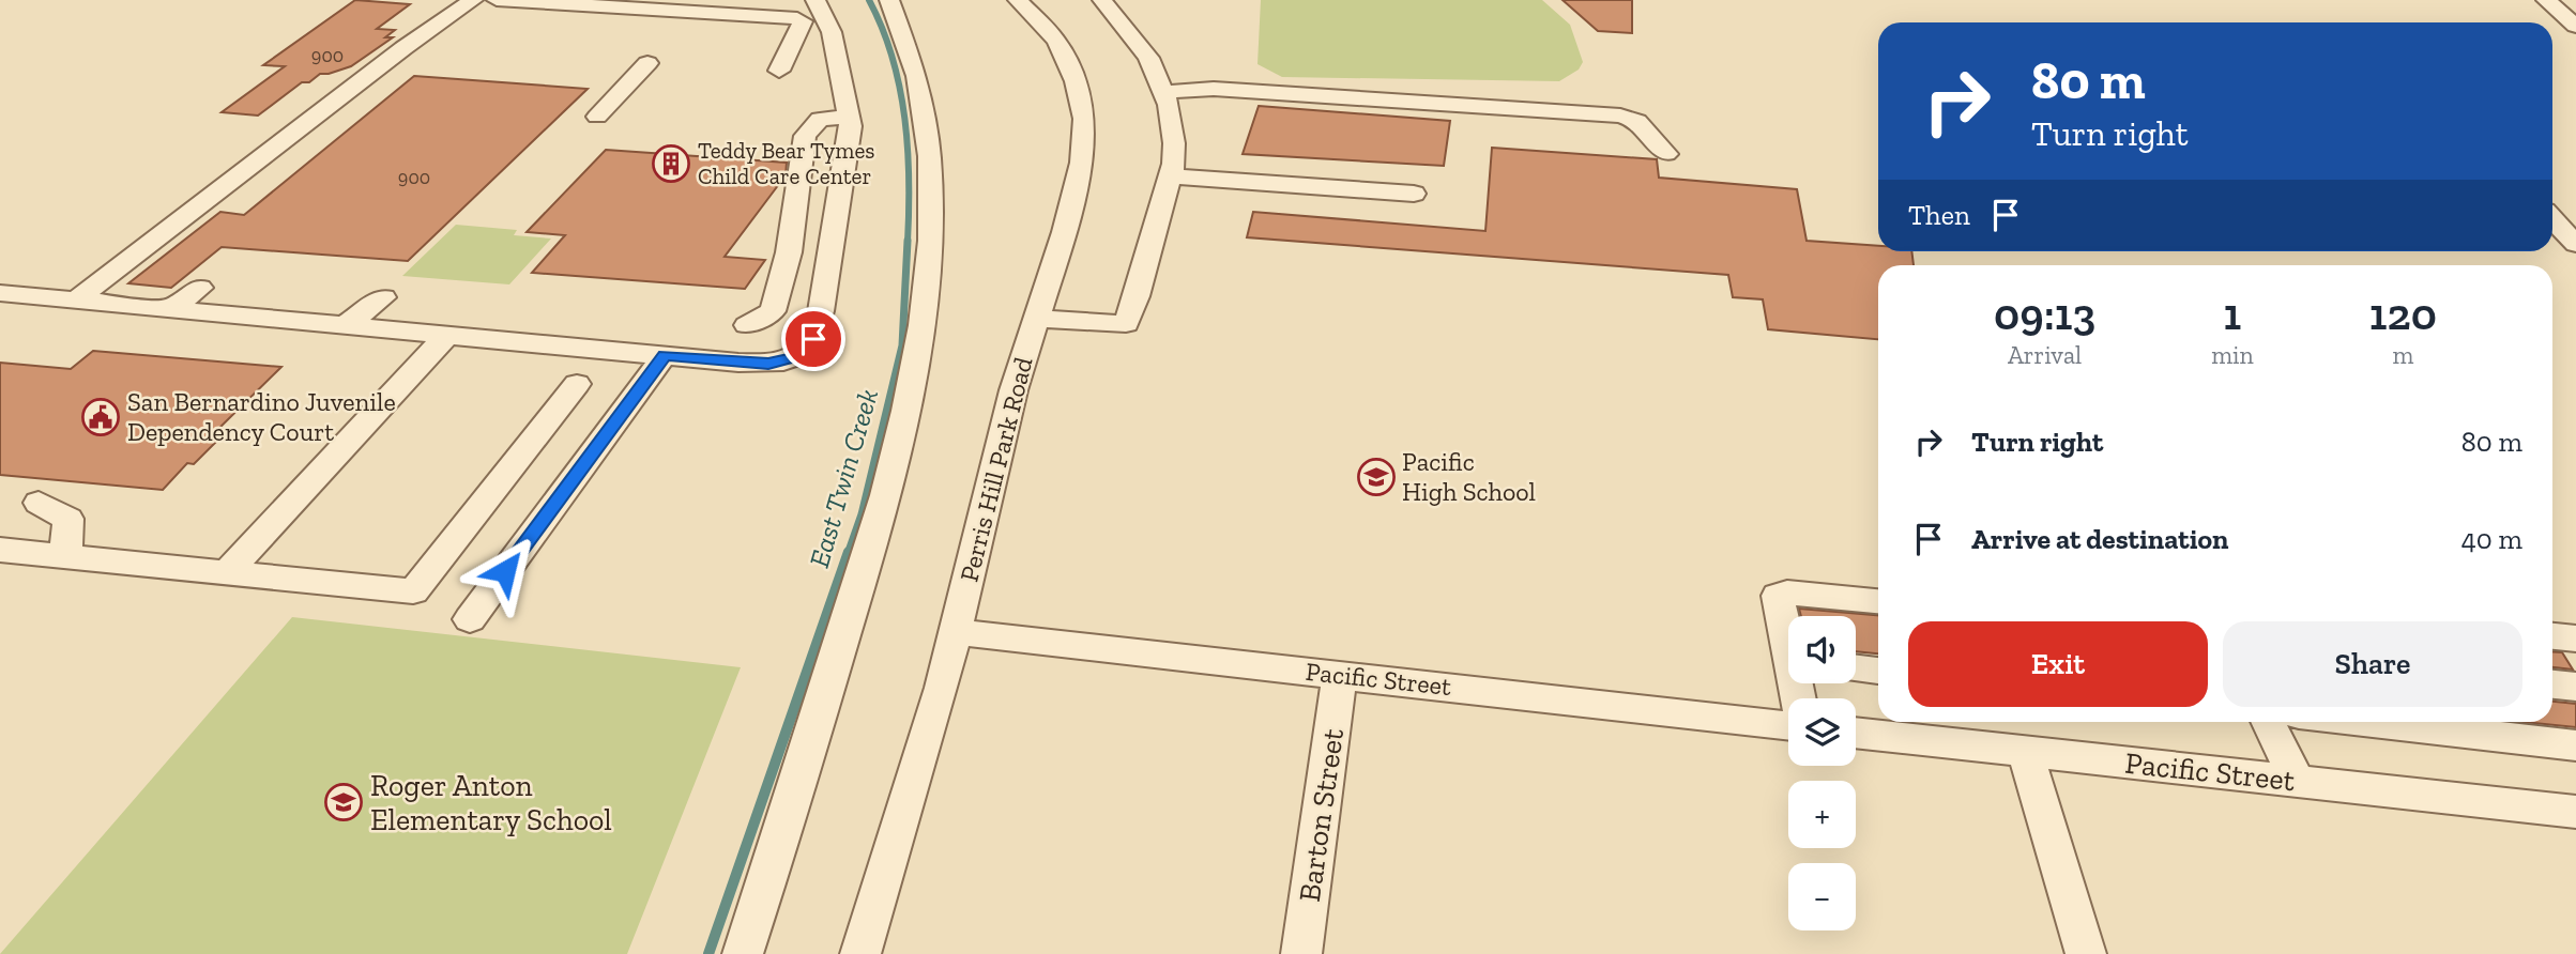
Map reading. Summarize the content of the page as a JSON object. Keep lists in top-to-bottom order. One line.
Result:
{"streets":{"street":["Perris Hill Park Road","Pacific Street","Barton Street"]},"crossings":[["Perris Hill Park Road","Pacific Street"],["Pacific Street","Barton Street"]],"water":["East Twin Creek"],"places":{"building":["Teddy Bear Tymes Child Care Center"],"public building":["San Bernardino Juvenile Dependency Court"],"school or university":["Pacific High School","Roger Anton Elementary School"]},"house_numbers":["900","900"],"page":{"turn":["80 m","Turn right"],"then":"Then","eta":["09:13","Arrival","1","min","120","m"],"list":[{"name":"Turn right","value":"80 m"},{"name":"Arrive at destination","value":"40 m"}],"buttons":["Exit","Share"],"map_buttons":["+","−"]}}
